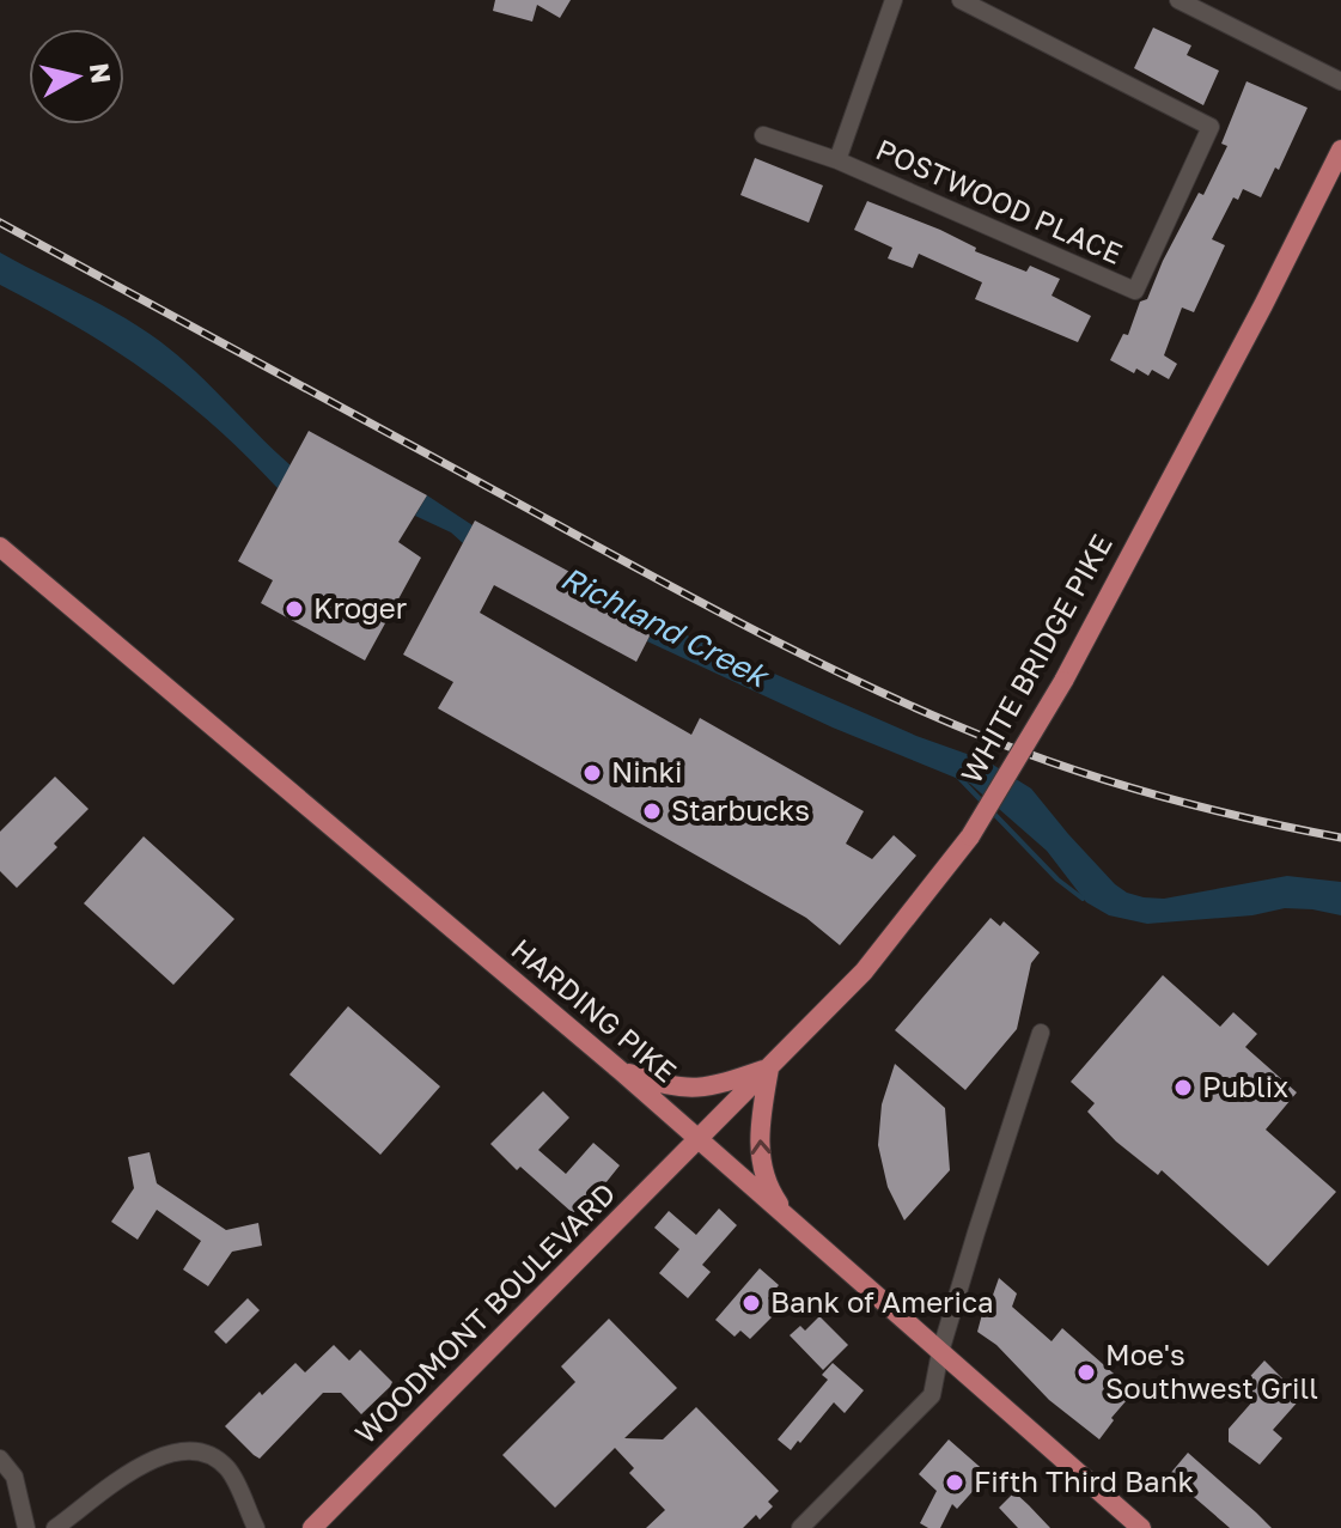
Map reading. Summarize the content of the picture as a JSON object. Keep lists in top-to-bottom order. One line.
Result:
{"streets":{"main road":["WHITE BRIDGE PIKE","HARDING PIKE","WOODMONT BOULEVARD"],"street":["POSTWOOD PLACE"]},"crossings":[["WHITE BRIDGE PIKE","HARDING PIKE"],["WHITE BRIDGE PIKE","WOODMONT BOULEVARD"],["HARDING PIKE","WOODMONT BOULEVARD"]],"water":["Richland Creek"],"places":["Kroger","Ninki","Starbucks","Publix","Bank of America","Moe's Southwest Grill","Fifth Third Bank"],"north":"right"}
